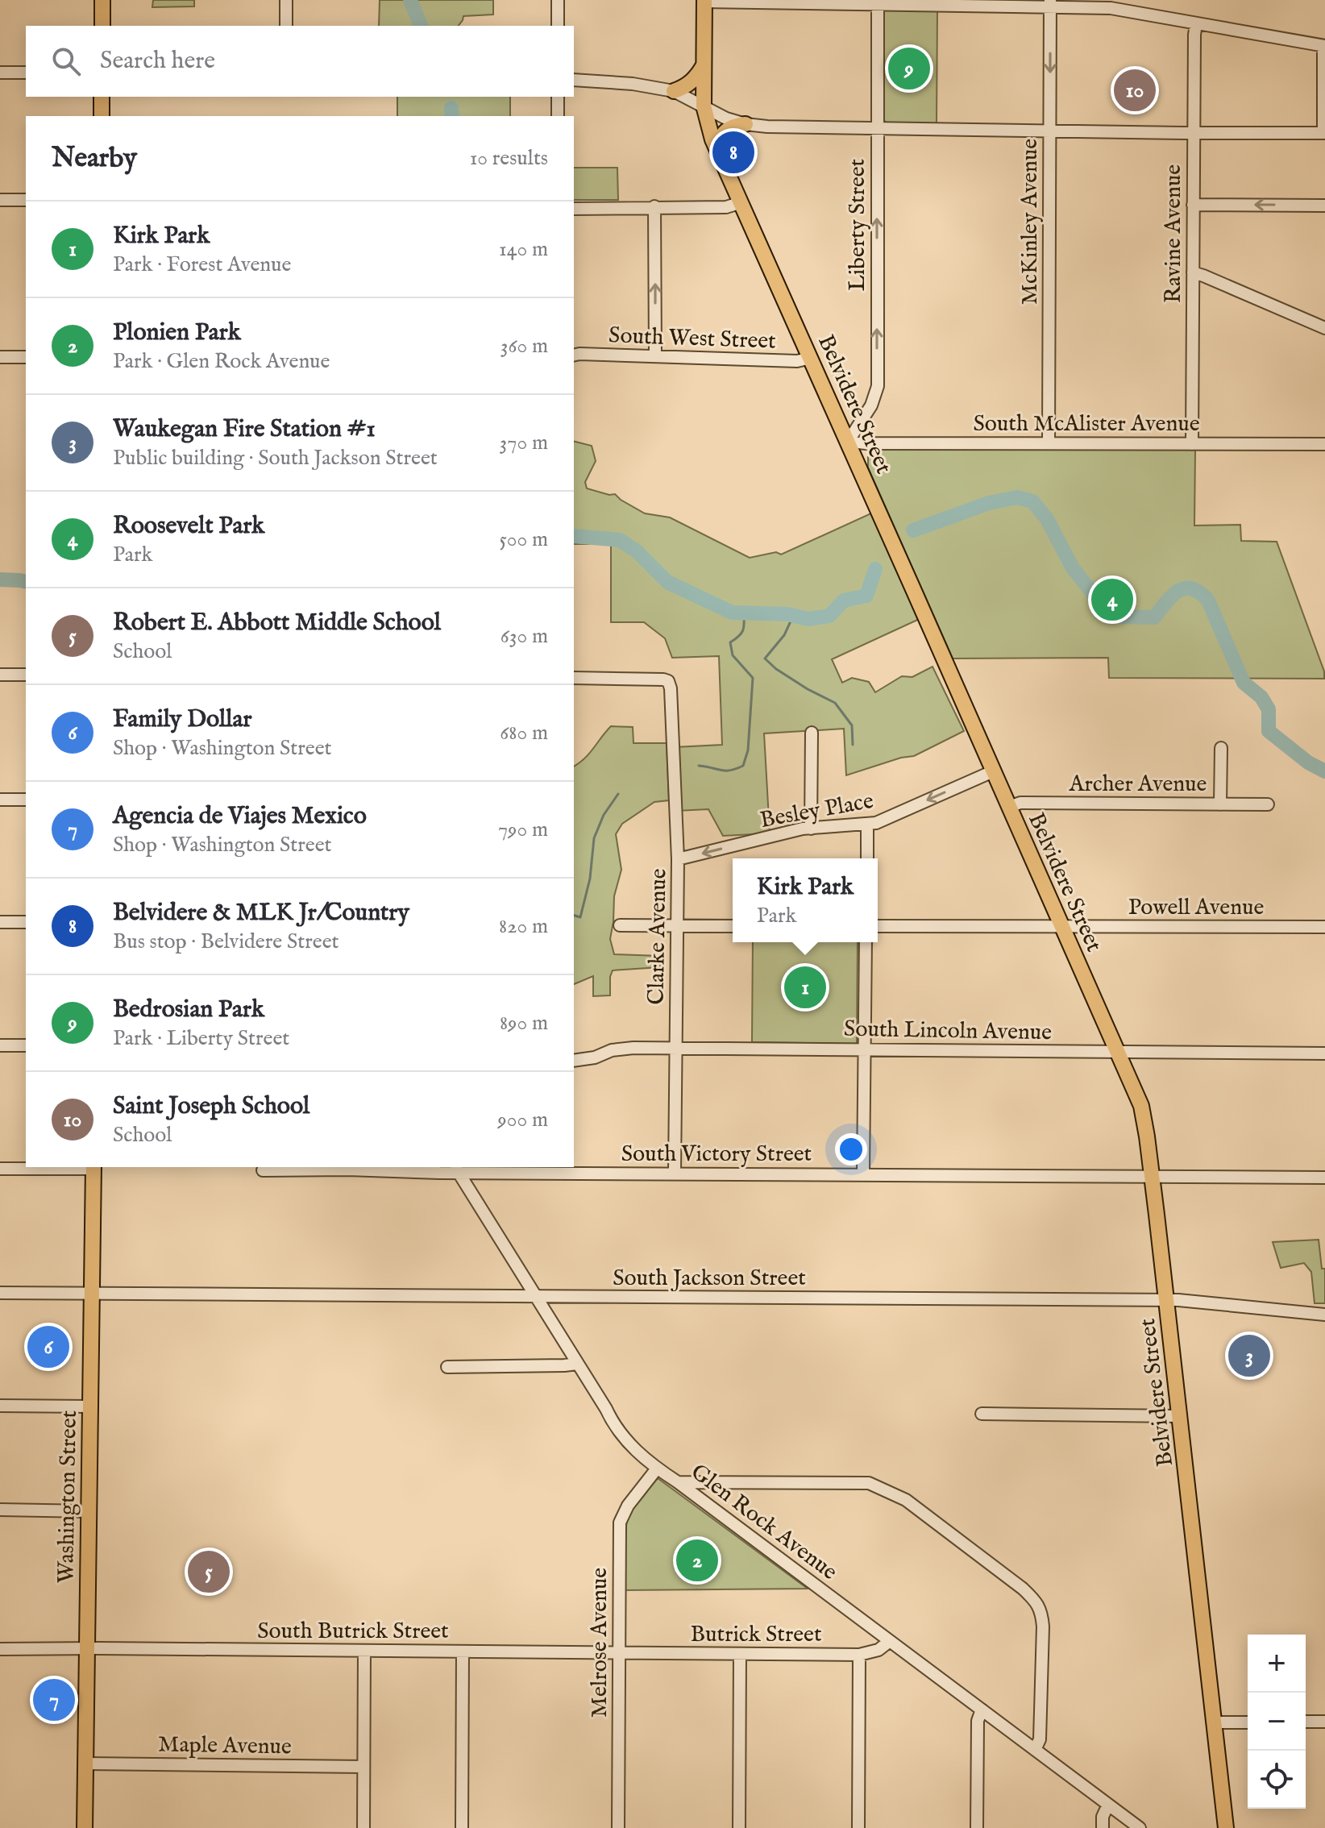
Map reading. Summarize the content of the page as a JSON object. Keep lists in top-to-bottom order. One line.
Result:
{"streets":{"main road":["Belvidere Street","Washington Street"],"street":["McKinley Avenue","Liberty Street","Ravine Avenue","South West Street","South McAlister Avenue","Archer Avenue","Besley Place","Powell Avenue","Clarke Avenue","South Lincoln Avenue","South Victory Street","South Jackson Street","Glen Rock Avenue","South Butrick Street","Butrick Street","Melrose Avenue","Maple Avenue"]},"crossings":[["McKinley Avenue","South McAlister Avenue"],["Liberty Street","Belvidere Street"],["Liberty Street","South McAlister Avenue"],["Ravine Avenue","South McAlister Avenue"],["South West Street","Belvidere Street"],["Belvidere Street","South McAlister Avenue"],["Belvidere Street","Archer Avenue"],["Belvidere Street","Besley Place"],["Belvidere Street","Powell Avenue"],["Belvidere Street","South Lincoln Avenue"],["Belvidere Street","South Victory Street"],["Belvidere Street","South Jackson Street"],["Besley Place","Clarke Avenue"],["Clarke Avenue","South Lincoln Avenue"],["Clarke Avenue","South Victory Street"],["South Victory Street","Glen Rock Avenue"],["South Jackson Street","Washington Street"],["South Jackson Street","Glen Rock Avenue"],["Washington Street","South Butrick Street"],["Washington Street","Maple Avenue"],["Glen Rock Avenue","Butrick Street"],["Glen Rock Avenue","Melrose Avenue"],["South Butrick Street","Butrick Street"],["South Butrick Street","Melrose Avenue"],["Butrick Street","Melrose Avenue"]],"one_way":["Liberty Street","Besley Place"],"page":{"search":"Search here","pins":["9","10","8","4","1","6","3","2","5","7"],"heading":["Nearby","10 results"],"list":[{"mark":"1","name":"Kirk Park","note":"Park · Forest Avenue","value":"140 m"},{"mark":"2","name":"Plonien Park","note":"Park · Glen Rock Avenue","value":"360 m"},{"mark":"3","name":"Waukegan Fire Station #1","note":"Public building · South Jackson Street","value":"370 m"},{"mark":"4","name":"Roosevelt Park","note":"Park","value":"500 m"},{"mark":"5","name":"Robert E. Abbott Middle School","note":"School","value":"630 m"},{"mark":"6","name":"Family Dollar","note":"Shop · Washington Street","value":"680 m"},{"mark":"7","name":"Agencia de Viajes Mexico","note":"Shop · Washington Street","value":"790 m"},{"mark":"8","name":"Belvidere & MLK Jr/Country","note":"Bus stop · Belvidere Street","value":"820 m"},{"mark":"9","name":"Bedrosian Park","note":"Park · Liberty Street","value":"890 m"},{"mark":"10","name":"Saint Joseph School","note":"School","value":"900 m"}],"popup":["Kirk Park","Park"],"map_buttons":["+","−"]}}
